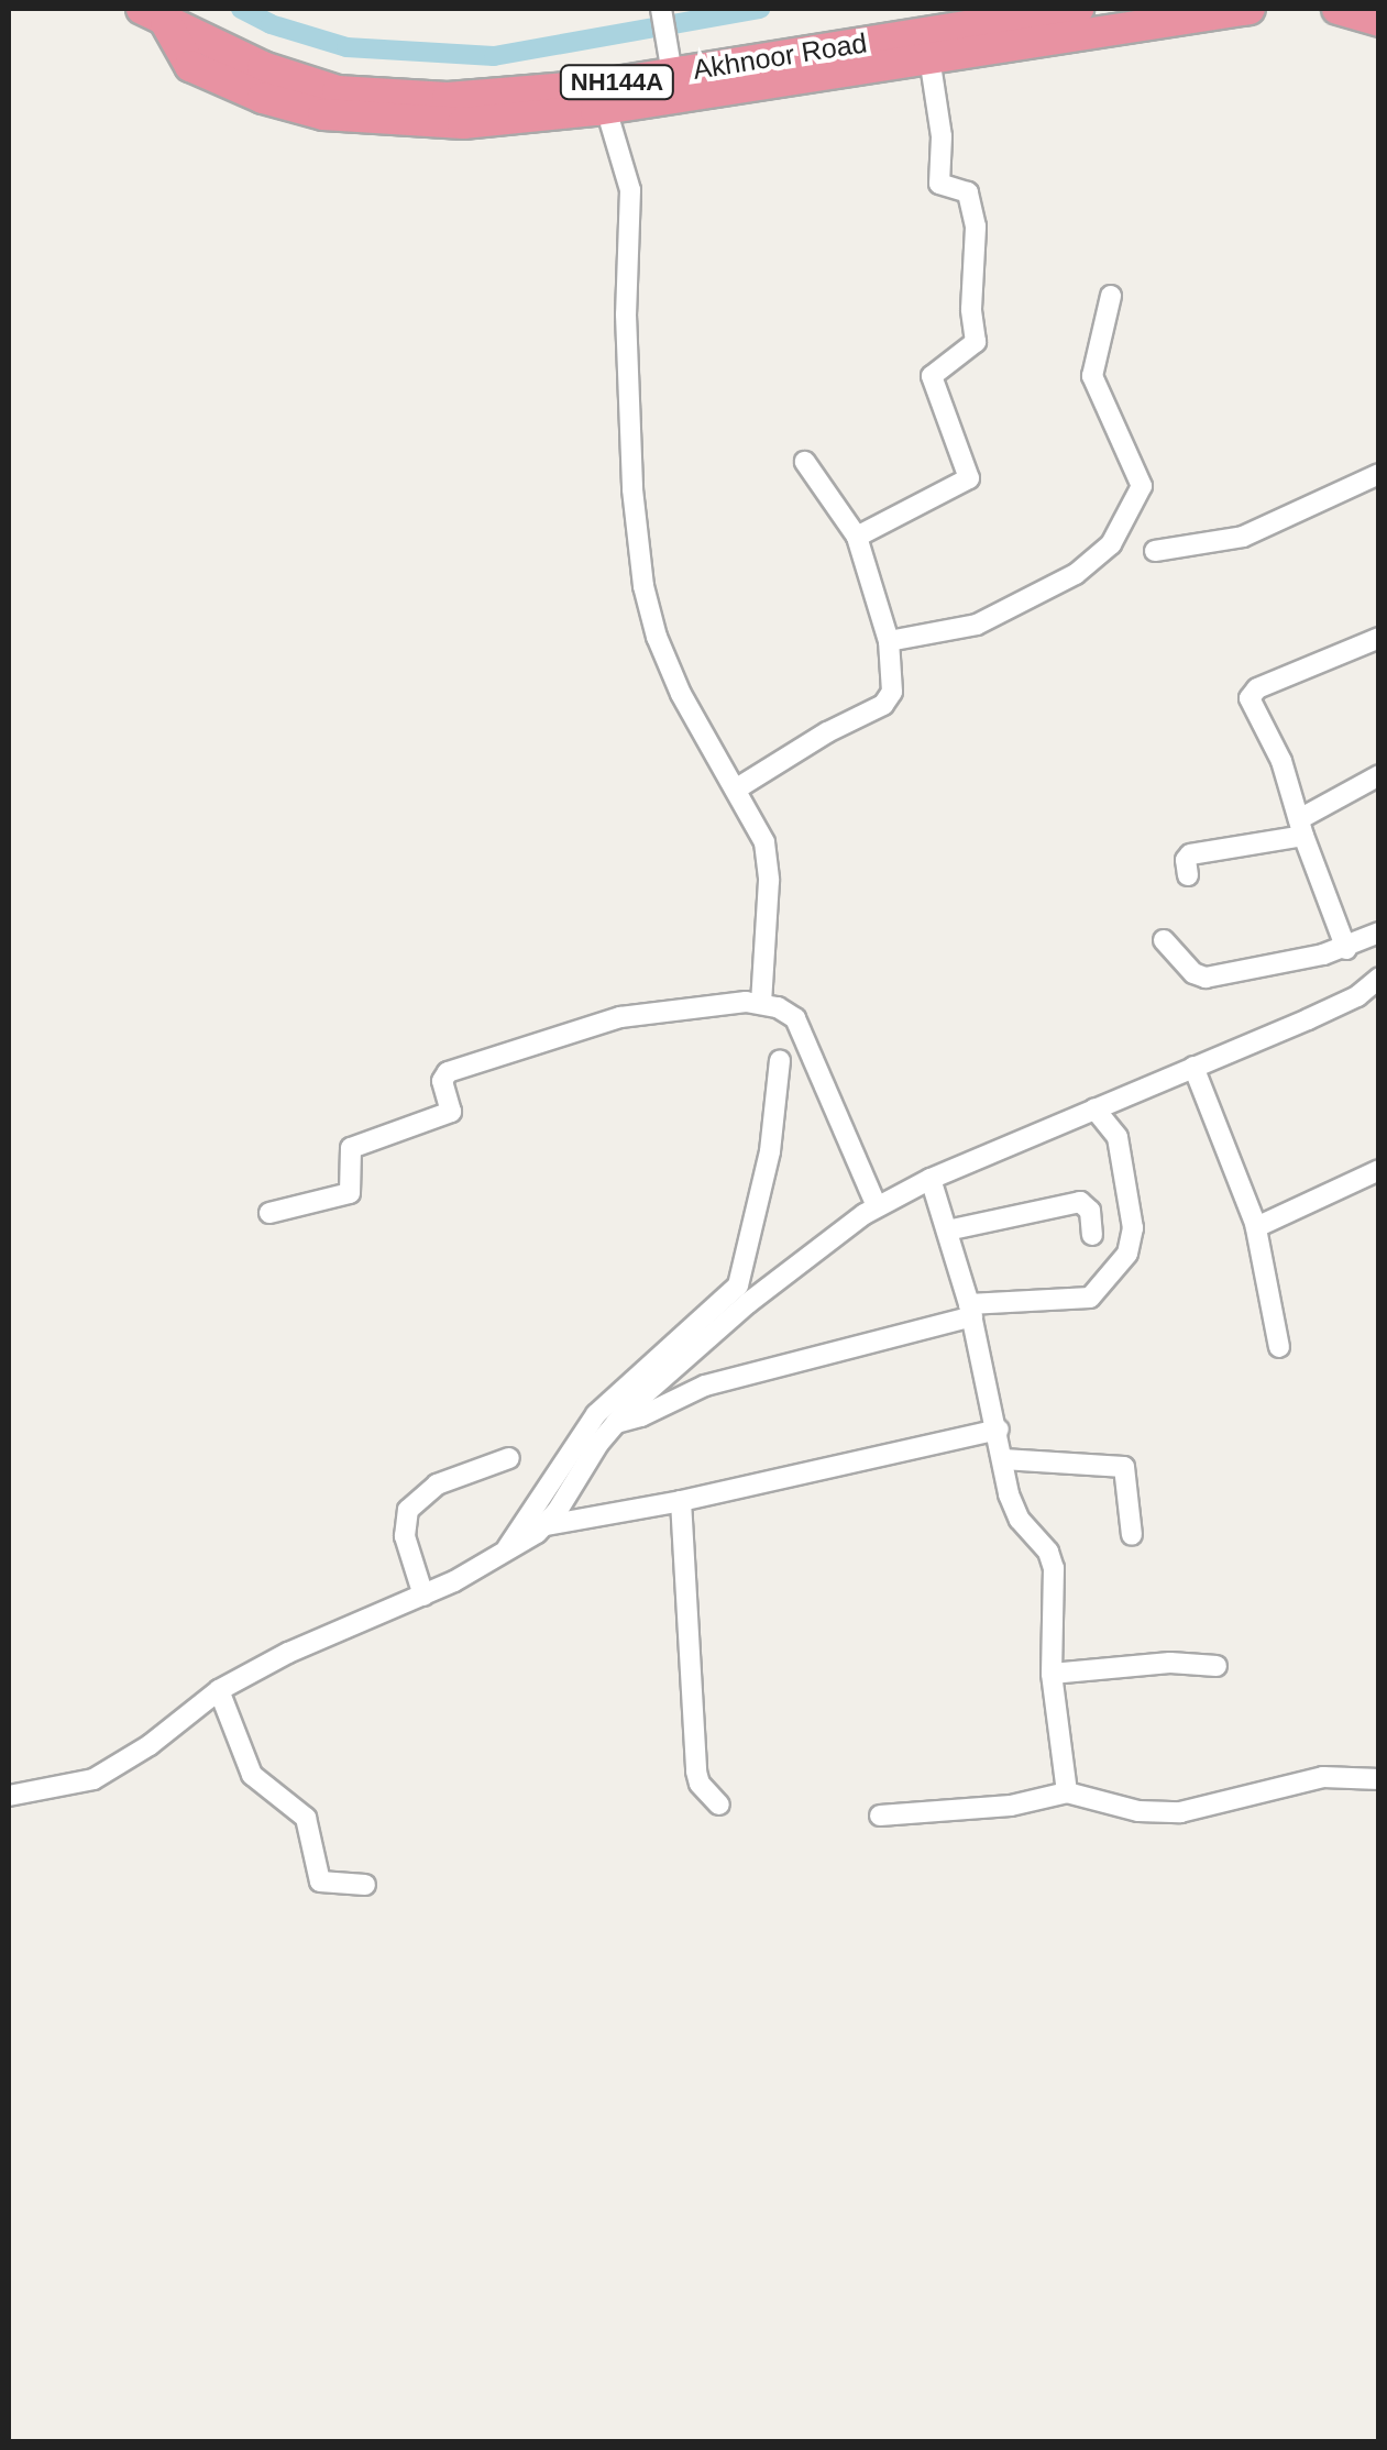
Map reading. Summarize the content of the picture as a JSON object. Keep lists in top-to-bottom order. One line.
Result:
{"streets":{"highway":["Akhnoor Road","NH144A"]}}
